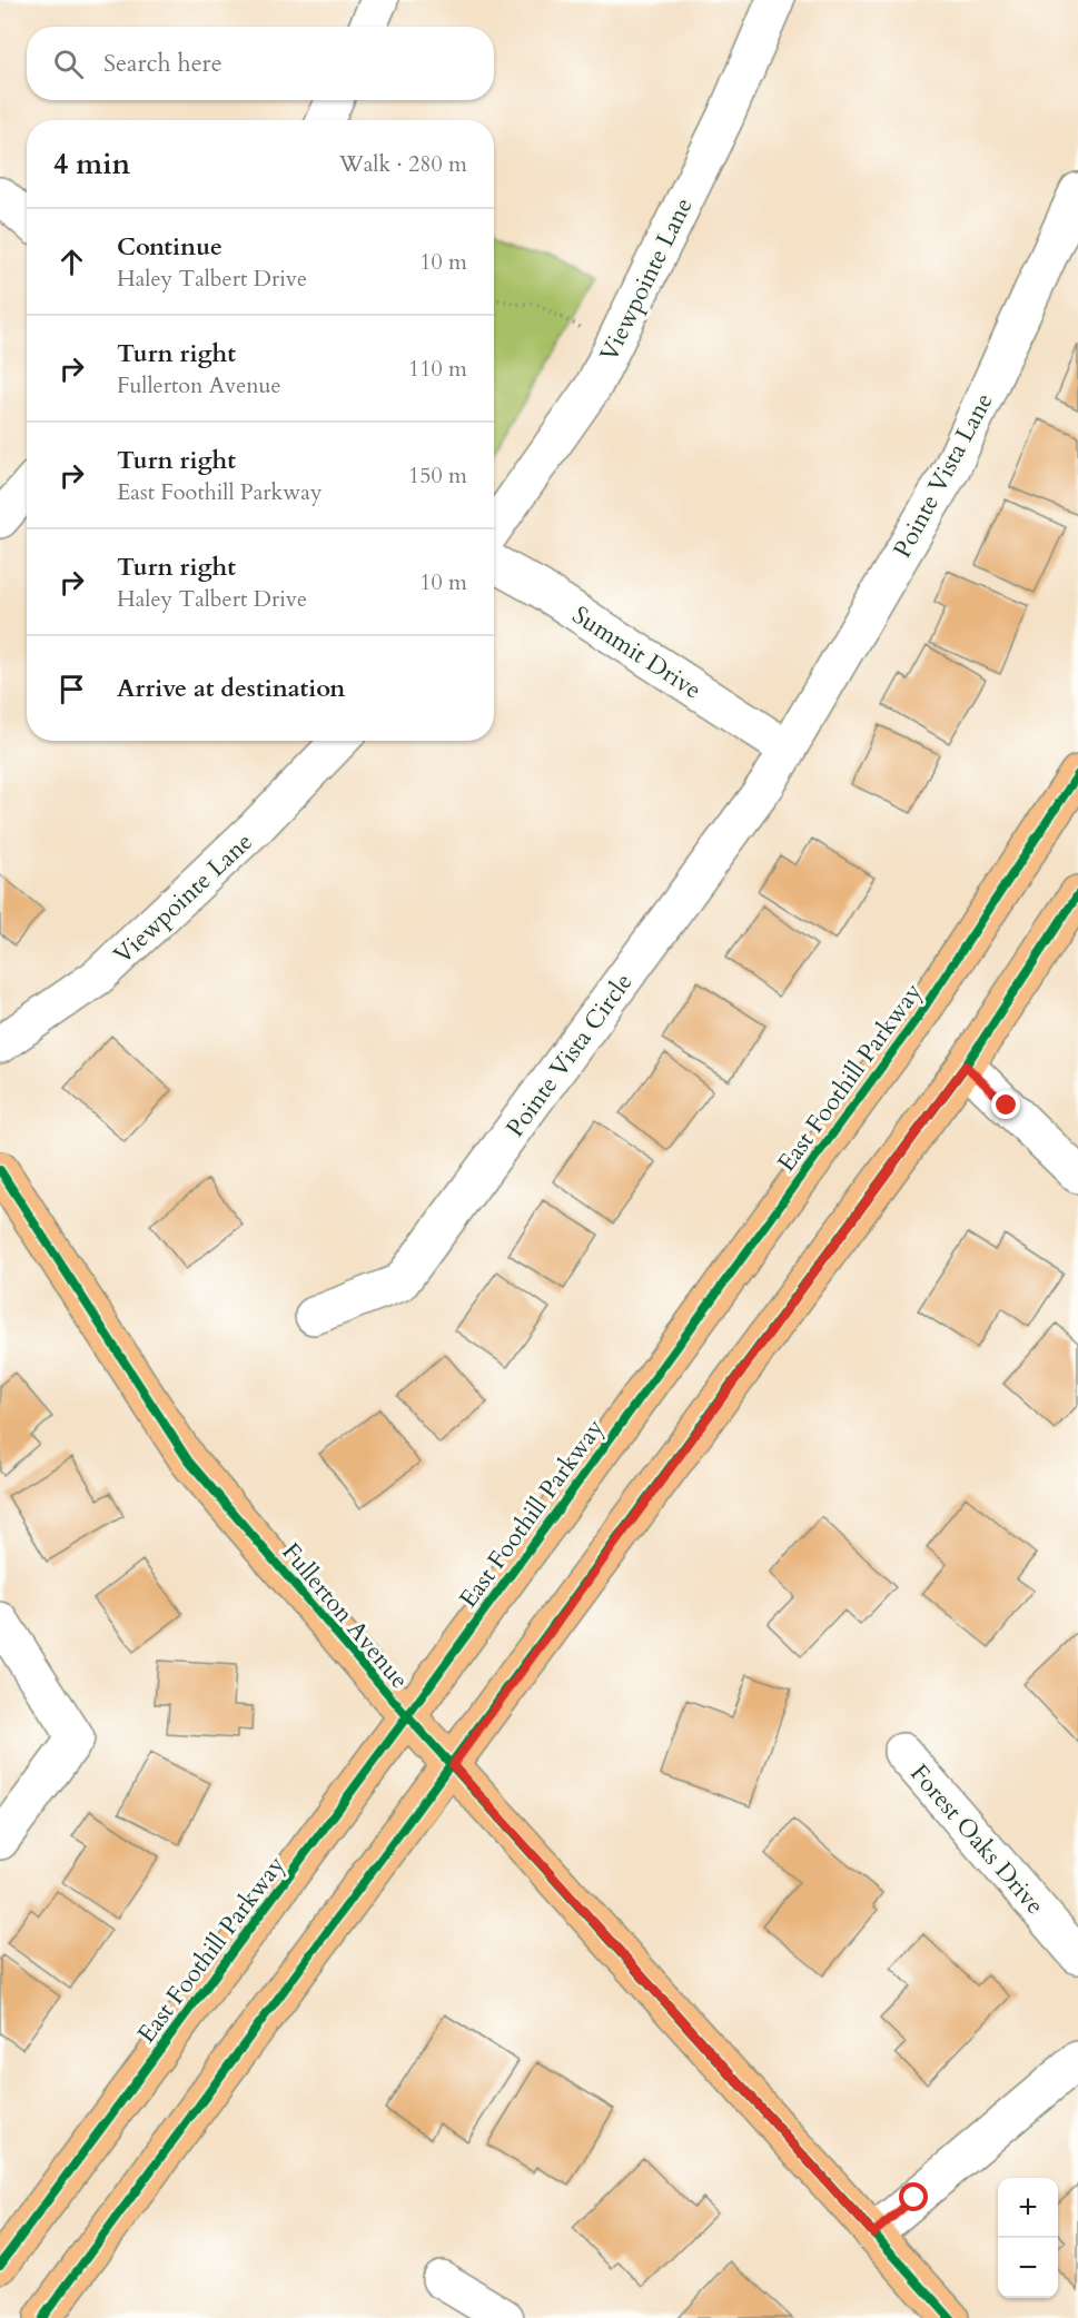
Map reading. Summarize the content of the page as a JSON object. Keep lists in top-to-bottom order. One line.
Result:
{"streets":{"main road":["East Foothill Parkway","Fullerton Avenue"],"street":["Viewpointe Lane","Pointe Vista Lane","Summit Drive","Pointe Vista Circle","Forest Oaks Drive"]},"crossings":[["Pointe Vista Lane","Summit Drive"],["Pointe Vista Lane","Pointe Vista Circle"],["Summit Drive","Pointe Vista Circle"],["East Foothill Parkway","Fullerton Avenue"]],"page":{"search":"Search here","heading":["4 min","Walk · 280 m"],"list":[["Continue","Haley Talbert Drive","10 m"],["Turn right","Fullerton Avenue","110 m"],["Turn right","East Foothill Parkway","150 m"],["Turn right","Haley Talbert Drive","10 m"],"Arrive at destination"],"map_buttons":["+","−"]}}
